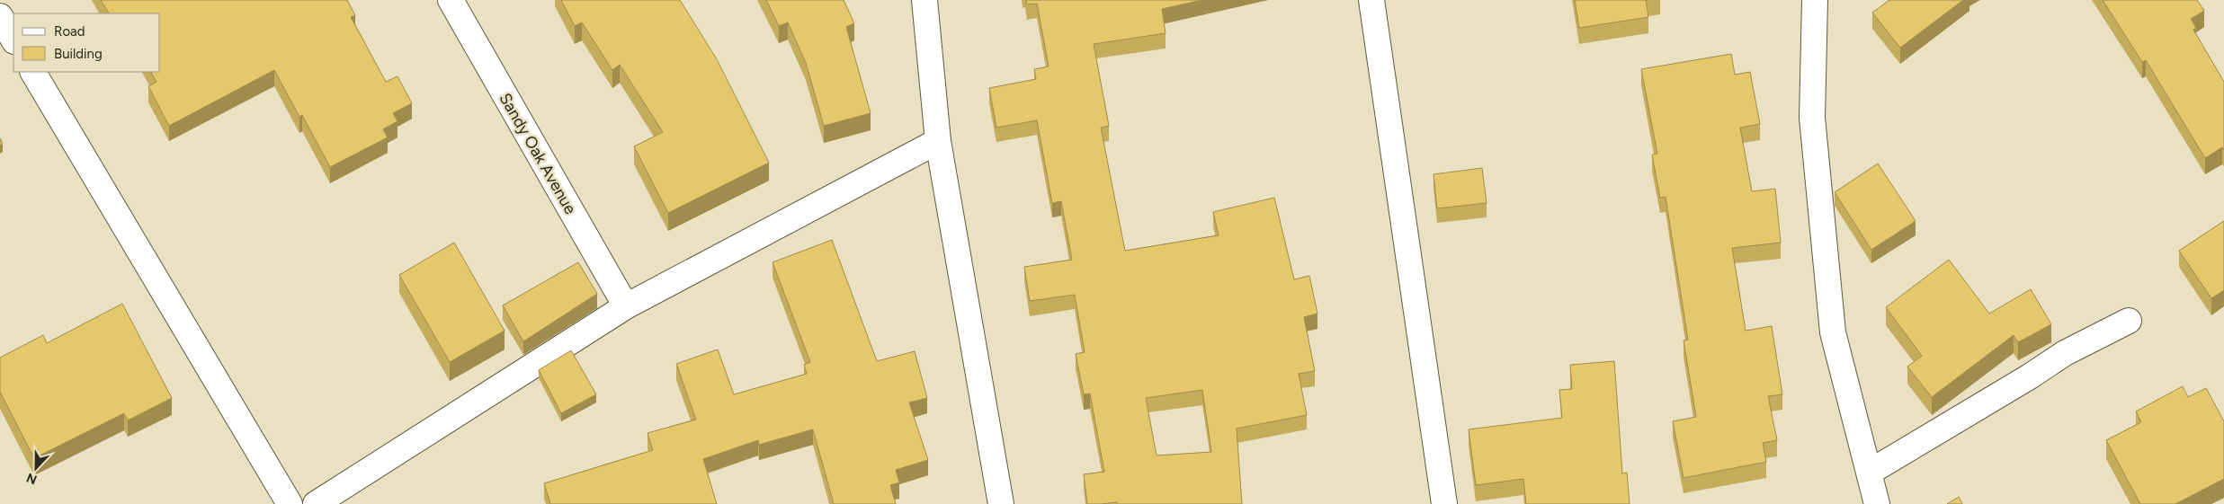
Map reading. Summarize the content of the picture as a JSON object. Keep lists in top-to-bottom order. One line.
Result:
{"streets":{"street":["Sandy Oak Avenue"]},"legend":["Road","Building"],"north":"bottom"}
